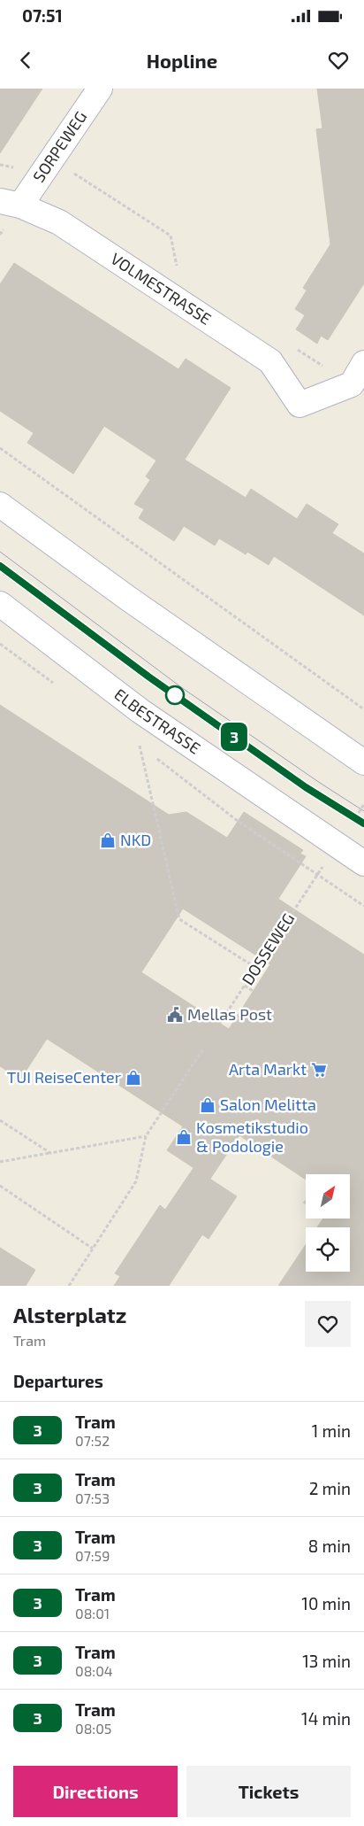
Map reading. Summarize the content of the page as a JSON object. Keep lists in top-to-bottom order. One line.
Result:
{"streets":{"street":["SORPEWEG","VOLMESTRASSE","ELBESTRASSE"],"path":["DOSSEWEG"]},"crossings":[["SORPEWEG","VOLMESTRASSE"]],"places":{"shop":["NKD","TUI ReiseCenter","Salon Melitta","Kosmetikstudio & Podologie"],"public building":["Mellas Post"],"supermarket":["Arta Markt"]},"lines":["tram line 3"],"north":"top right","page":{"status":"07:51","header":"Hopline","on_map":"3","heading":[["Alsterplatz","Tram"],"Departures"],"list":[{"mark":"3","name":"Tram","note":"07:52","value":"1 min"},{"mark":"3","name":"Tram","note":"07:53","value":"2 min"},{"mark":"3","name":"Tram","note":"07:59","value":"8 min"},{"mark":"3","name":"Tram","note":"08:01","value":"10 min"},{"mark":"3","name":"Tram","note":"08:04","value":"13 min"},{"mark":"3","name":"Tram","note":"08:05","value":"14 min"}],"buttons":["Directions","Tickets"]}}
